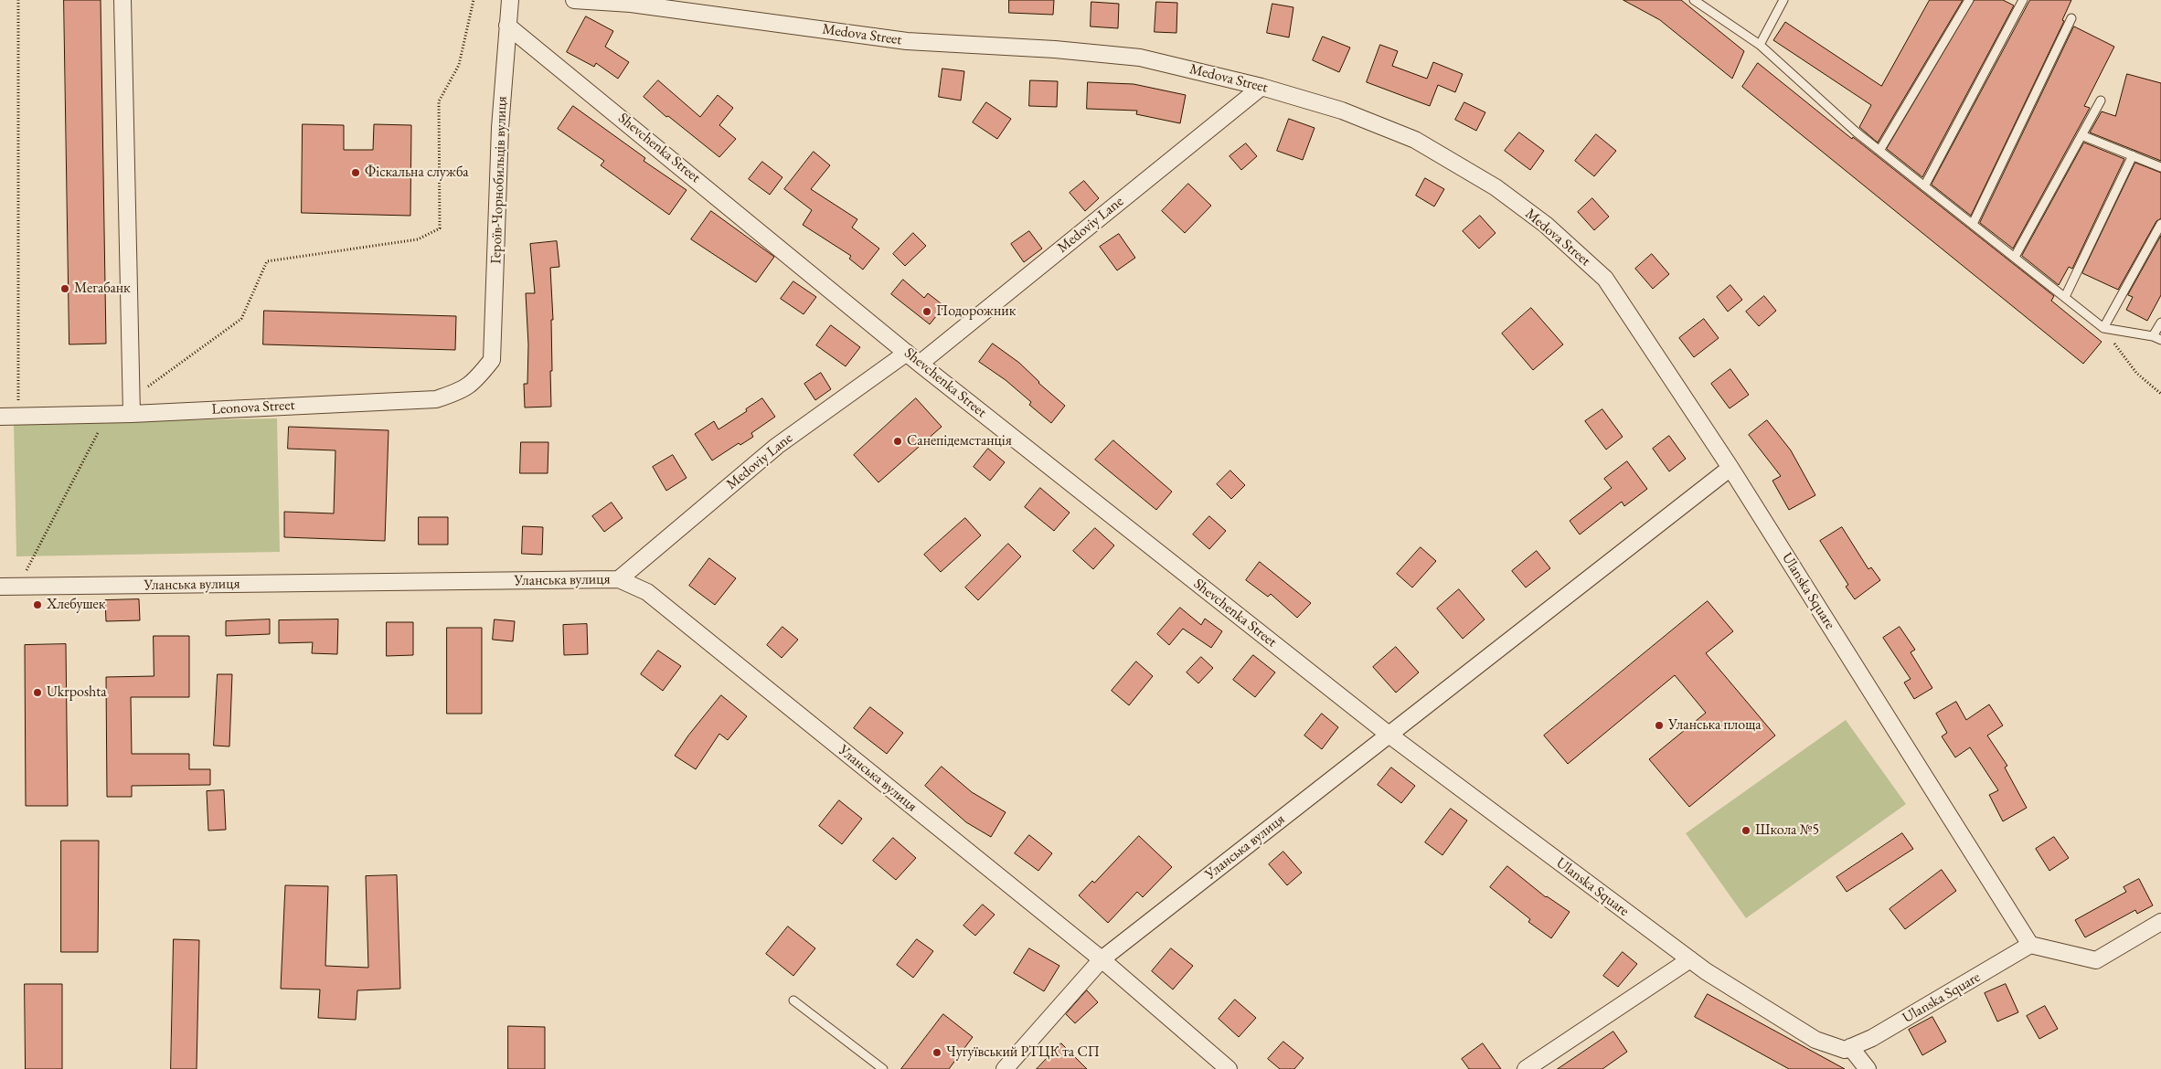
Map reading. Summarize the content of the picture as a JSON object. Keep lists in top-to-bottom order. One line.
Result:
{"streets":{"street":["Medova Street","Shevchenka Street","Героїв-Чорнобильців вулиця","Medoviy Lane","Leonova Street","Уланська вулиця","Ulanska Square"]},"crossings":[["Medova Street","Medoviy Lane"],["Medova Street","Ulanska Square"],["Shevchenka Street","Героїв-Чорнобильців вулиця"],["Shevchenka Street","Medoviy Lane"],["Shevchenka Street","Уланська вулиця"],["Shevchenka Street","Ulanska Square"],["Героїв-Чорнобильців вулиця","Leonova Street"],["Medoviy Lane","Уланська вулиця"],["Уланська вулиця","Ulanska Square"]],"places":["Фіскальна служба","Мегабанк","Подорожник","Санепідемстанція","Хлебушек","Ukrposhta","Уланська площа","Школа №5","Чугуївський РТЦК та СП"]}
